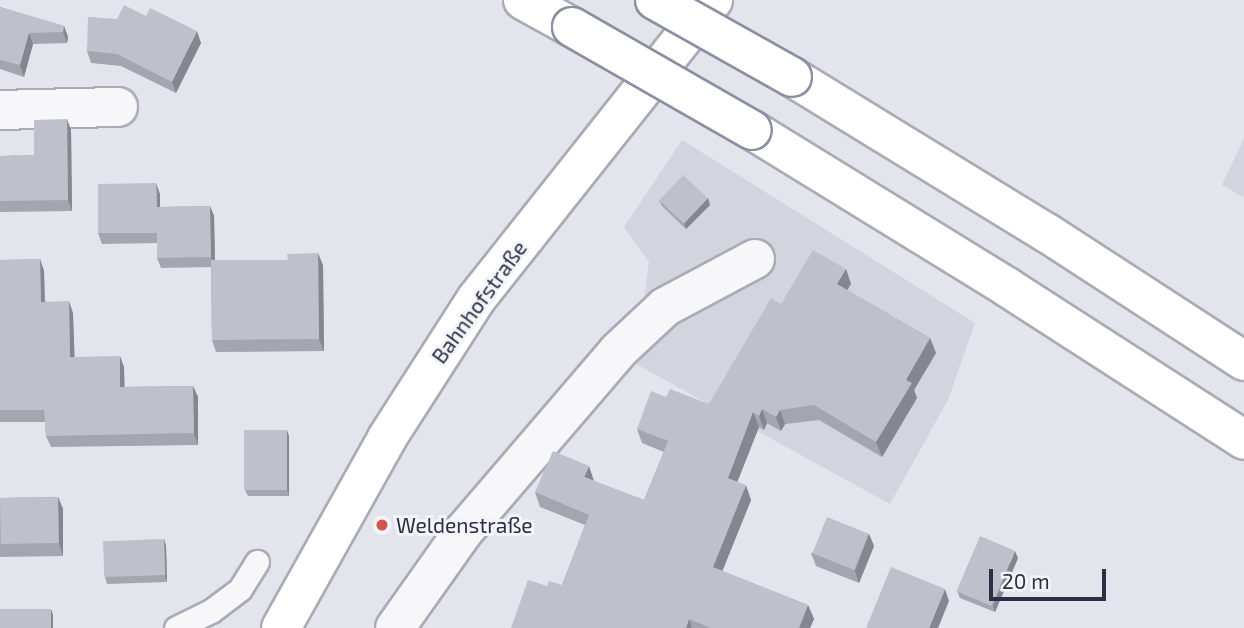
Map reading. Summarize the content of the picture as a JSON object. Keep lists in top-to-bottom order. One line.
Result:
{"streets":{"main road":["Bahnhofstraße"]},"places":["Weldenstraße"],"scale_bar":"20 m"}
